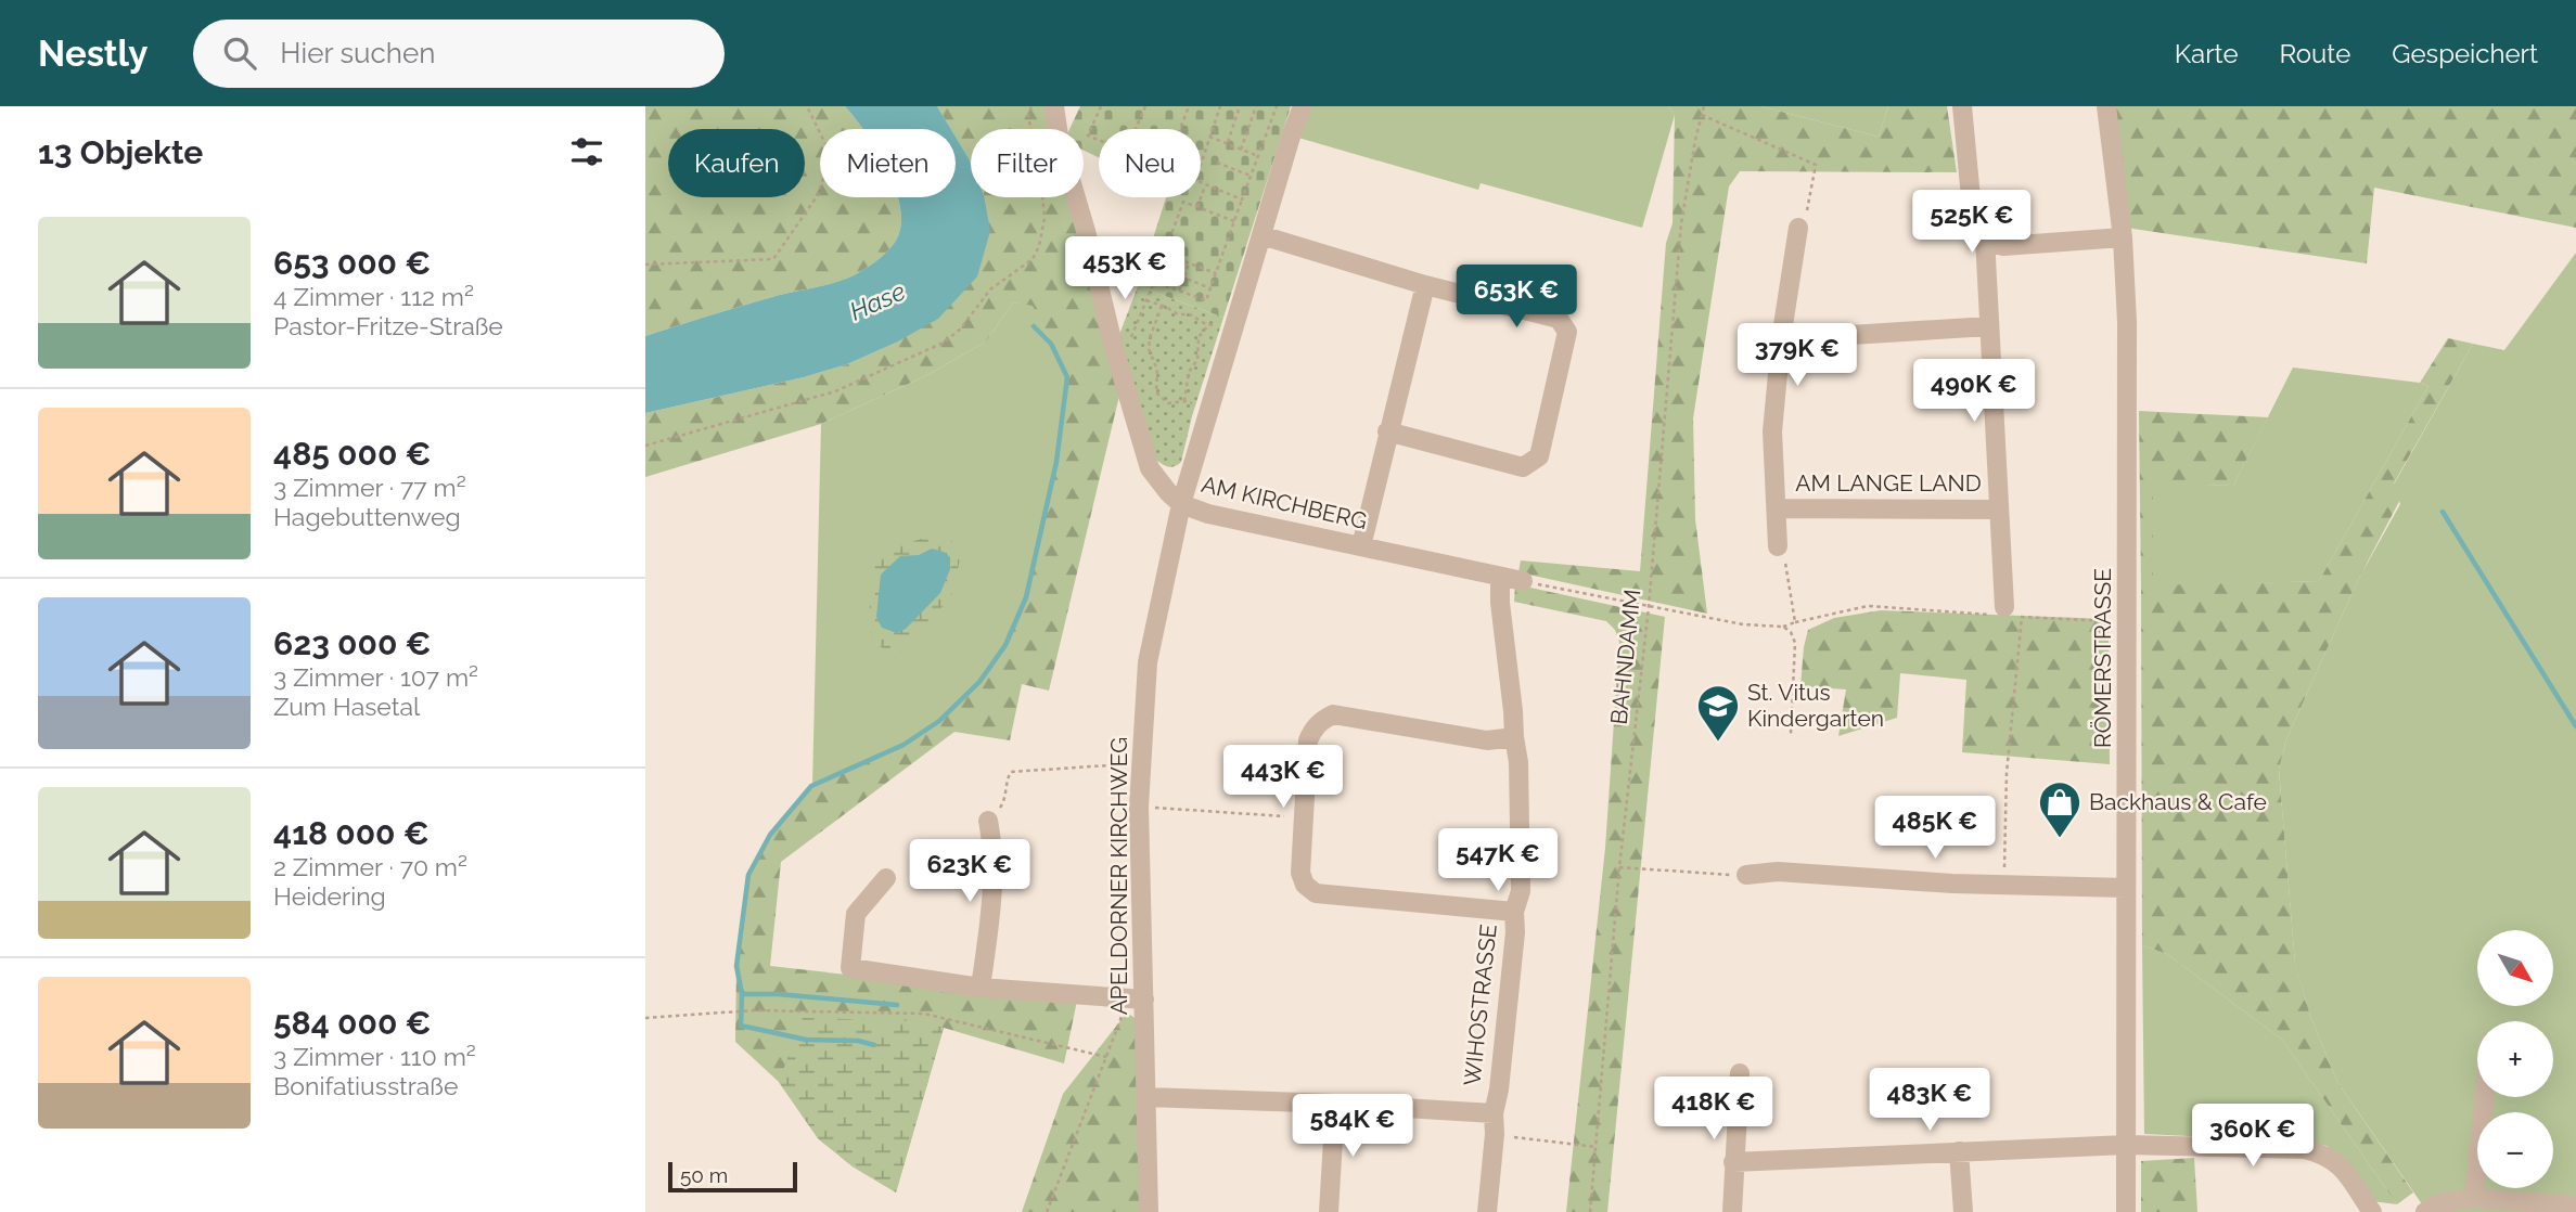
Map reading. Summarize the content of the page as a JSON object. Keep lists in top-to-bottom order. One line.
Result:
{"streets":{"street":["AM LANGE LAND","AM KIRCHBERG","RÖMERSTRASSE","APELDORNER KIRCHWEG","WIHOSTRASSE"],"path":["BAHNDAMM"]},"crossings":[["AM KIRCHBERG","APELDORNER KIRCHWEG"],["AM KIRCHBERG","WIHOSTRASSE"]],"water":["Hase"],"places":{"school or university":["St. Vitus Kindergarten"],"shop":["Backhaus & Cafe"]},"scale_bar":"50 m","north":"bottom right","page":{"header":"Nestly","search":"Hier suchen","nav":["Karte","Route","Gespeichert"],"heading":"13 Objekte","chip":["Kaufen","Mieten","Filter","Neu"],"price":["525K €","453K €","653K €","379K €","490K €","443K €","485K €","547K €","623K €","483K €","418K €","584K €","360K €"],"list":[{"name":"653 000 €","note":"4 Zimmer · 112 m² · Pastor-Fritze-Straße"},{"name":"485 000 €","note":"3 Zimmer · 77 m² · Hagebuttenweg"},{"name":"623 000 €","note":"3 Zimmer · 107 m² · Zum Hasetal"},{"name":"418 000 €","note":"2 Zimmer · 70 m² · Heidering"},{"name":"584 000 €","note":"3 Zimmer · 110 m² · Bonifatiusstraße"}],"map_buttons":["+","−"],"scale":"50 m"}}
